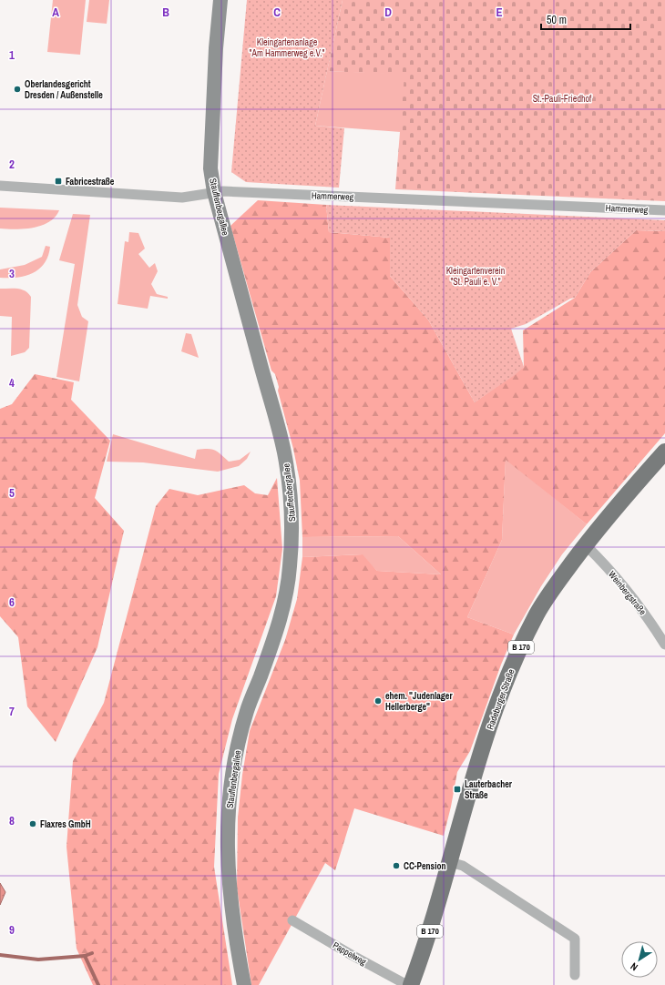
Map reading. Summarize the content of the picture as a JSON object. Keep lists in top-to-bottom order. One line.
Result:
{"streets":{"main road":["Stauffenbergallee","B 170","Radeburger Straße"],"street":["Hammerweg","Weinbergstraße","Pappelweg"]},"crossings":[["Hammerweg","Stauffenbergallee"],["Weinbergstraße","Radeburger Straße"]],"parks":["Kleingartenanlage \"Am Hammerweg e.V.\"","St.-Pauli-Friedhof","Kleingartenverein \"St. Pauli e. V.\""],"places":{"other":["Oberlandesgericht Dresden / Außenstelle","ehem. \"Judenlager Hellerberge\"","Flaxres GmbH","CC-Pension"],"transit":["Fabricestraße","Lauterbacher Straße"]},"scale_bar":"50 m","north":"bottom left","grid":{"columns":["A","B","C","D","E"],"rows":["1","2","3","4","5","6","7","8","9"]}}
